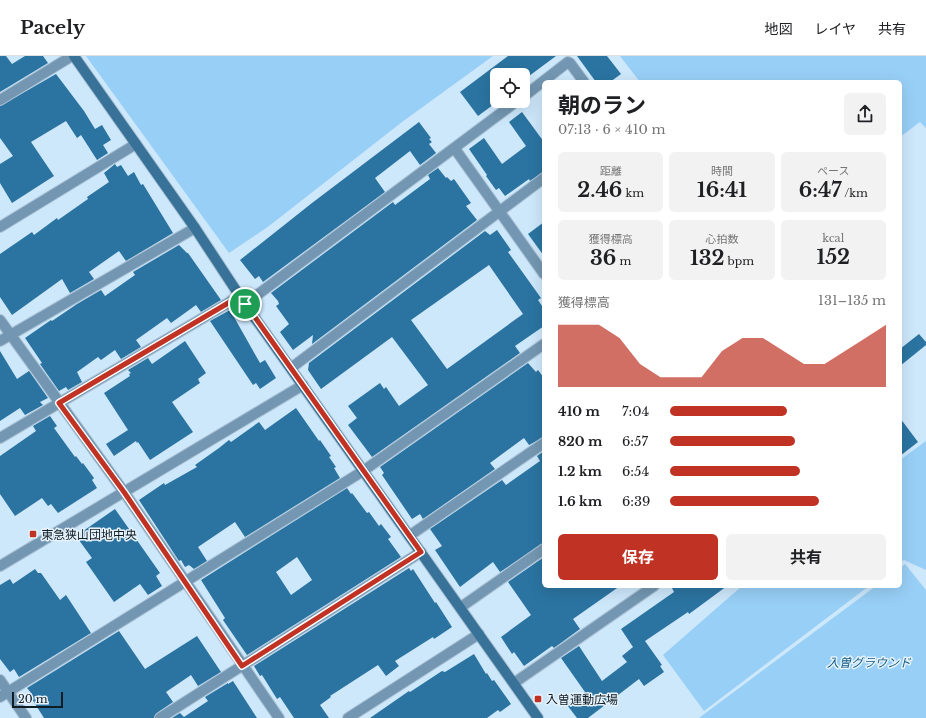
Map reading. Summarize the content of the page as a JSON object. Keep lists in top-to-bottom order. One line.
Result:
{"parks":["入曽グラウンド"],"places":{"transit":["東急狭山団地中央","入曽運動広場"]},"scale_bar":"20 m","page":{"header":"Pacely","nav":["地図","レイヤ","共有"],"heading":["朝のラン","07:13 · 6 × 410 m"],"stats":[["距離","2.46 km"],["時間","16:41"],["ペース","6:47 /km"],["獲得標高","36 m"],["心拍数","132 bpm"],["kcal","152"]],"chart":["獲得標高","131–135 m"],"list":[{"name":"410 m","note":"7:04"},{"name":"820 m","note":"6:57"},{"name":"1.2 km","note":"6:54"},{"name":"1.6 km","note":"6:39"}],"buttons":["保存","共有"],"scale":"20 m"}}
